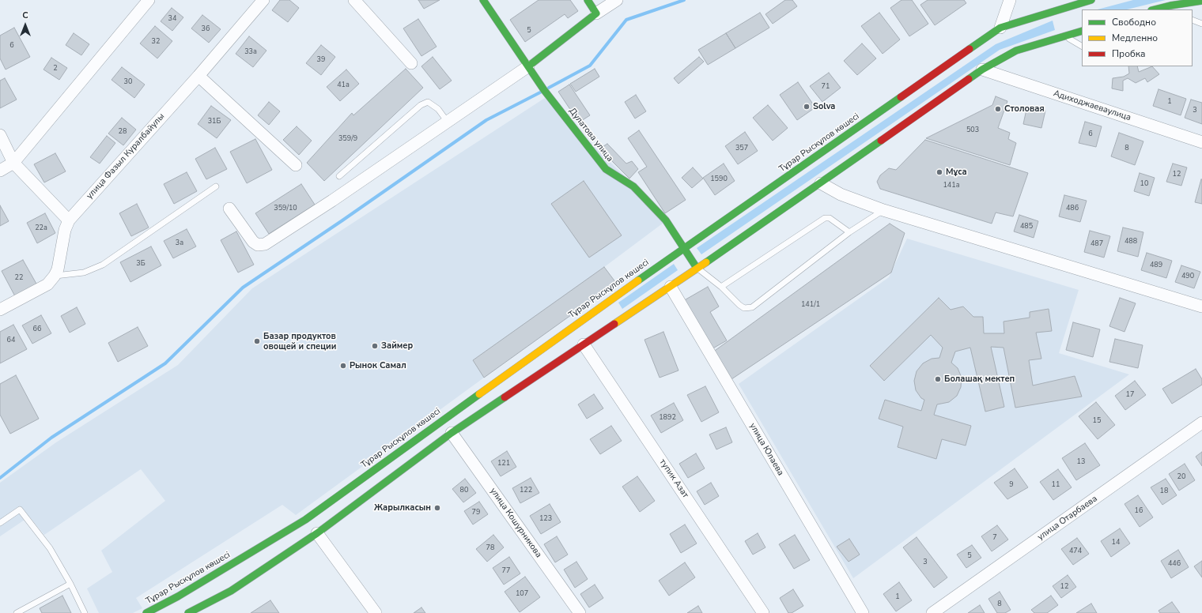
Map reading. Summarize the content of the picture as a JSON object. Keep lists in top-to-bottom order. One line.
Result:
{"streets":{"main road":["Дулатова улица","Тұрар Рыскұлов көшесі"],"street":["Адиходжаеваулица","улица Фазыл Куралбайулы","улица Юлаева","тупик Азат","улица Отарбаева","улица Кошурникова"]},"crossings":[["Дулатова улица","Тұрар Рыскұлов көшесі"]],"places":["Solva","Столовая","Мұса","Базар продуктов овощей и специи","Займер","Рынок Самал","Болашақ мектеп","Жарылкасын"],"house_numbers":["34","36","5","32","6","33а","39","2","30","41а","71","1","3","31Б","503","28","6","359/9","357","8","12","1590","10","141а","359/10","486","485","22а","488","3а","487","3Б","489","490","22","141/1","66","64","17","1892","15","13","121","20","9","11","80","122","18","16","79","123","7","14","78","474","5","3","446","77","12","107","1","8"],"legend":["Свободно","Медленно","Пробка"],"north":"top"}
